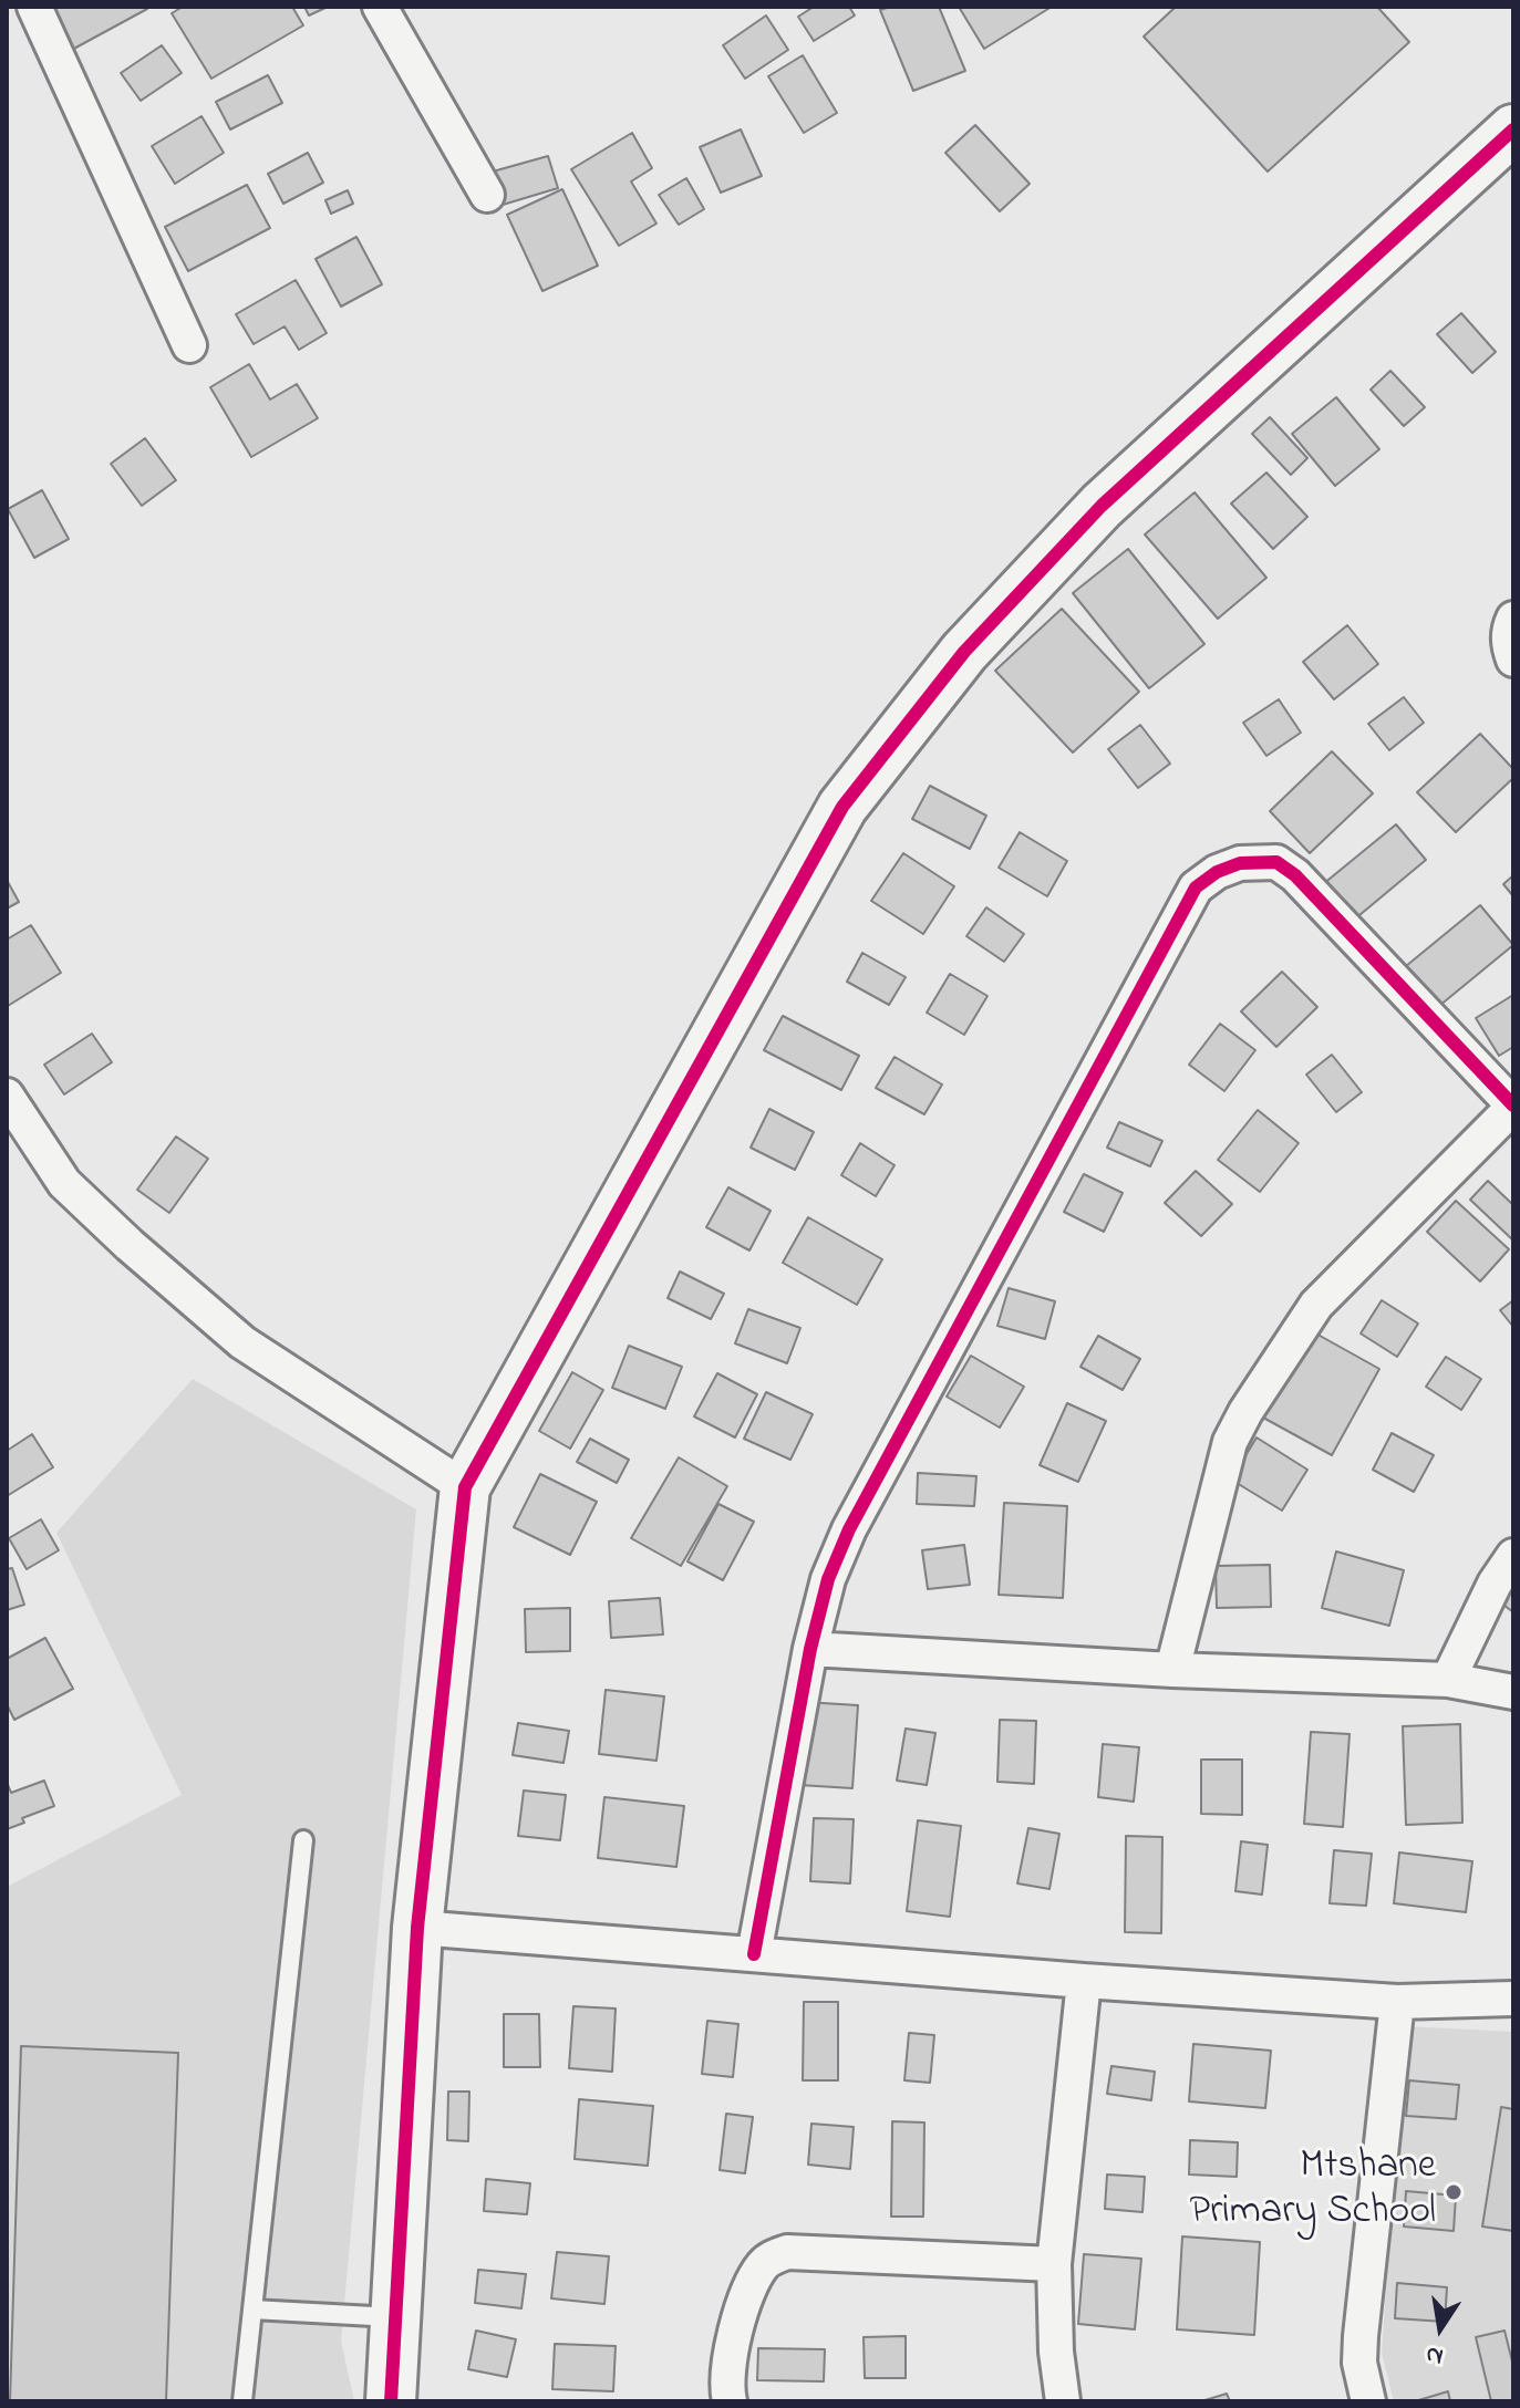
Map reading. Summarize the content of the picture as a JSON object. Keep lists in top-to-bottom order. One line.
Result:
{"places":["Mtshane Primary School"],"north":"bottom"}
